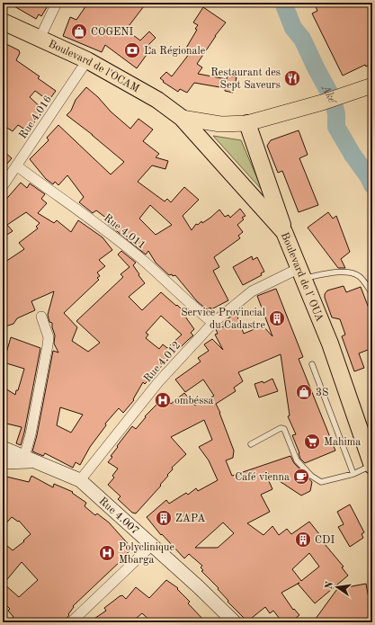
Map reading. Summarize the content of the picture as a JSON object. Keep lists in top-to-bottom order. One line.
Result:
{"streets":{"highway":["Boulevard de l'OCAM","Boulevard de l' OUA"],"main road":["Rue 4.007"],"street":["Rue 4.016","Rue 4.011","Rue 4.012"]},"crossings":[["Boulevard de l'OCAM","Rue 4.016"],["Boulevard de l'OCAM","Boulevard de l' OUA"],["Rue 4.016","Rue 4.011"],["Rue 4.011","Rue 4.012"],["Boulevard de l' OUA","Rue 4.012"],["Rue 4.012","Rue 4.007"]],"water":["Aké"],"places":{"shop":["COGENI","3S"],"bank":["La Régionale"],"restaurant":["Restaurant des Sept Saveurs"],"building":["Service Provincial du Cadastre","ZAPA","CDI"],"hospital":["ombéssa","Polyclinique Mbarga"],"supermarket":["Mahima"],"cafe":["Café vienna"]},"north":"left"}
